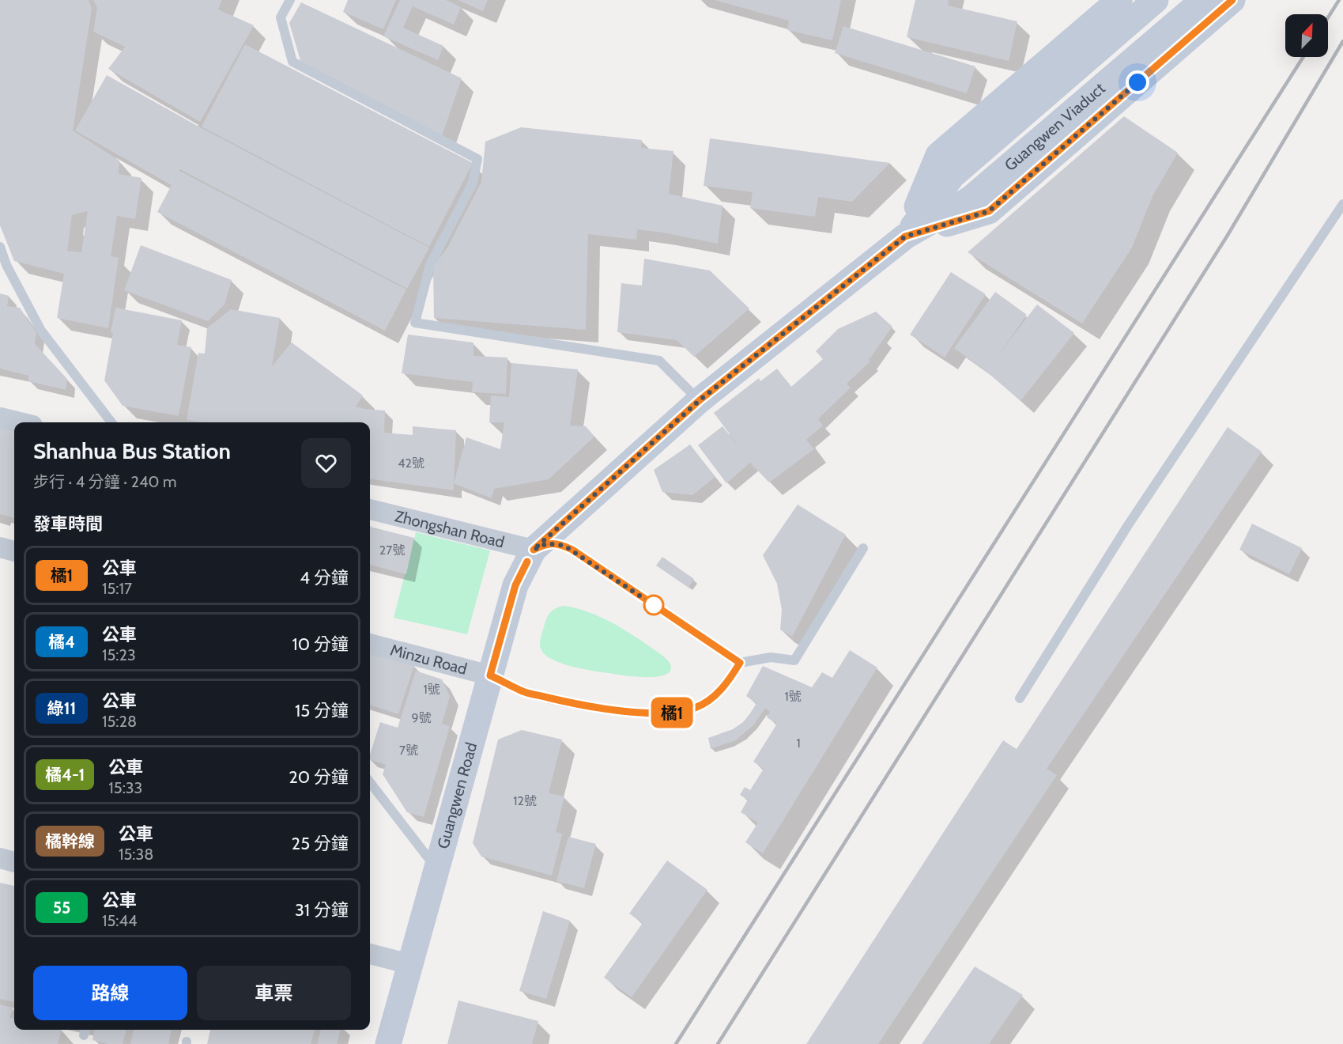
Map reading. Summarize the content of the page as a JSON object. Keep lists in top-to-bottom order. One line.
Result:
{"streets":{"street":["Guangwen Viaduct","Zhongshan Road","Minzu Road","Guangwen Road"]},"crossings":[["Zhongshan Road","Guangwen Road"],["Minzu Road","Guangwen Road"]],"lines":["bus line 橘1"],"house_numbers":["42號","27號","1號","1號","9號","1","7號","12號"],"north":"top right","page":{"on_map":"橘1","heading":[["Shanhua Bus Station","步行 · 4 分鐘 · 240 m"],"發車時間"],"list":[{"mark":"橘1","name":"公車","note":"15:17","value":"4 分鐘"},{"mark":"橘4","name":"公車","note":"15:23","value":"10 分鐘"},{"mark":"綠11","name":"公車","note":"15:28","value":"15 分鐘"},{"mark":"橘4-1","name":"公車","note":"15:33","value":"20 分鐘"},{"mark":"橘幹線","name":"公車","note":"15:38","value":"25 分鐘"},{"mark":"55","name":"公車","note":"15:44","value":"31 分鐘"}],"buttons":["路線","車票"]}}
